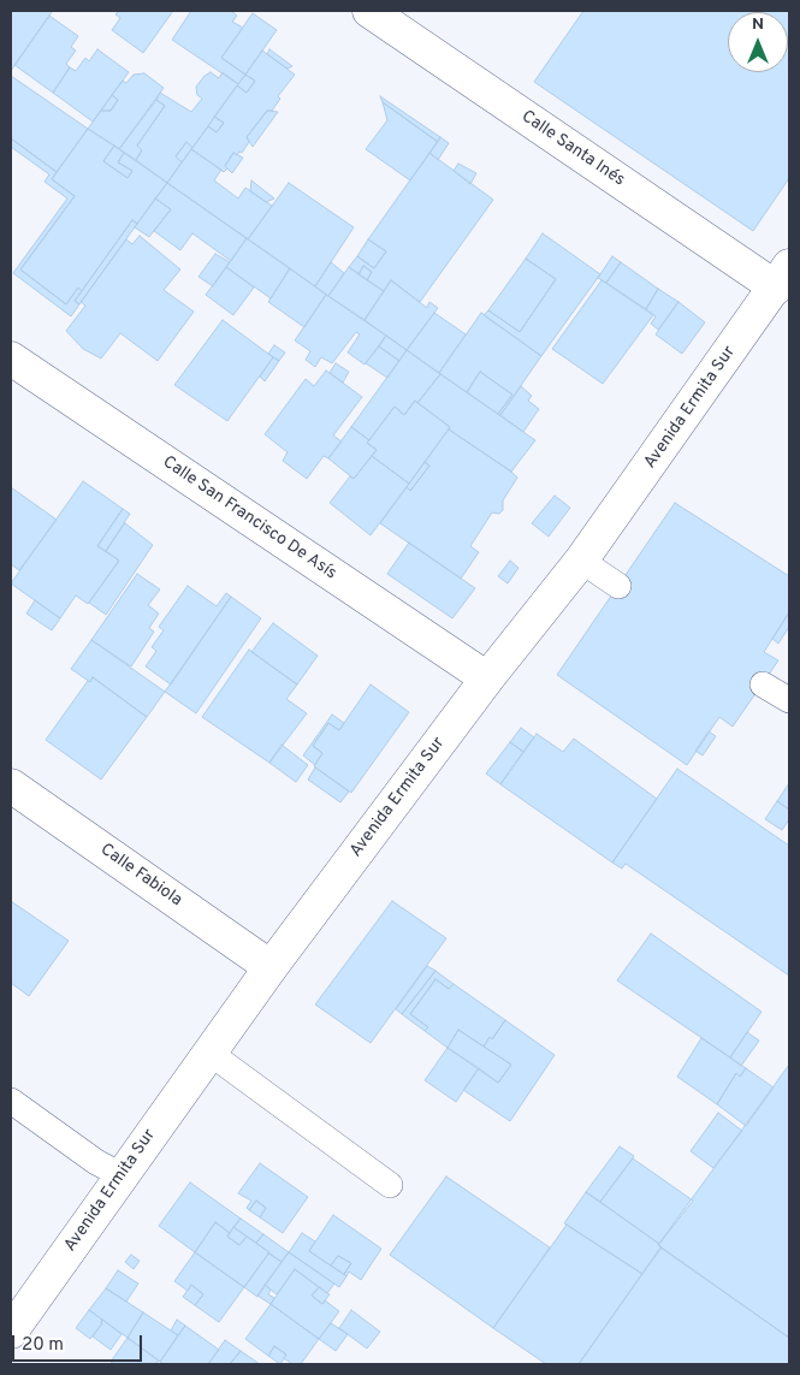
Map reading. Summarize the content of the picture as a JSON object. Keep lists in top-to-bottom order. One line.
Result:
{"streets":{"street":["Calle Santa Inés","Avenida Ermita Sur","Calle San Francisco De Asís","Calle Fabiola"]},"crossings":[["Calle Santa Inés","Avenida Ermita Sur"],["Avenida Ermita Sur","Calle San Francisco De Asís"],["Avenida Ermita Sur","Calle Fabiola"]],"scale_bar":"20 m","north":"top"}
